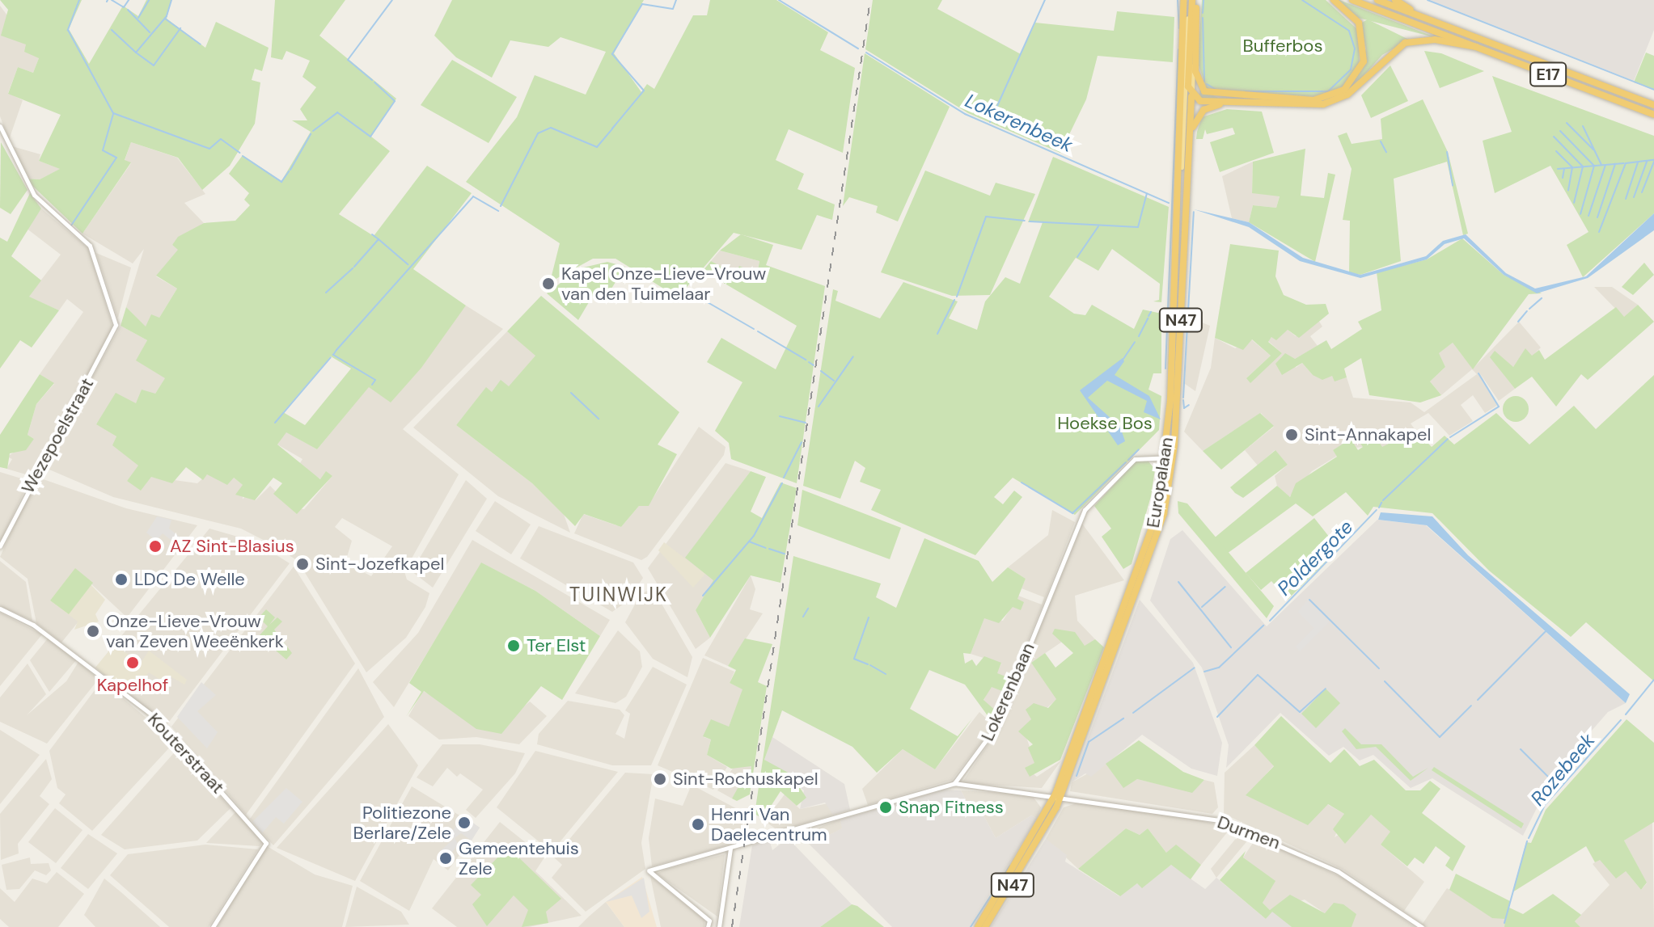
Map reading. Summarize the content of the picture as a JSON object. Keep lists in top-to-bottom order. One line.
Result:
{"streets":{"highway":["E17","N47","Europalaan"],"street":["Wezepoelstraat","Lokerenbaan","Kouterstraat","Durmen"]},"crossings":[["Europalaan","Lokerenbaan"],["Europalaan","Durmen"],["Lokerenbaan","Durmen"]],"districts":["TUINWIJK"],"water":["Lokerenbeek","Poldergote","Rozebeek"],"parks":["Bufferbos","Hoekse Bos"],"places":["Kapel Onze-Lieve-Vrouw van den Tuimelaar","Sint-Annakapel","AZ Sint-Blasius","Sint-Jozefkapel","LDC De Welle","Onze-Lieve-Vrouw van Zeven Weeënkerk","Ter Elst","Kapelhof","Sint-Rochuskapel","Snap Fitness","Politiezone Berlare/Zele","Henri Van Daelecentrum","Gemeentehuis Zele"]}
